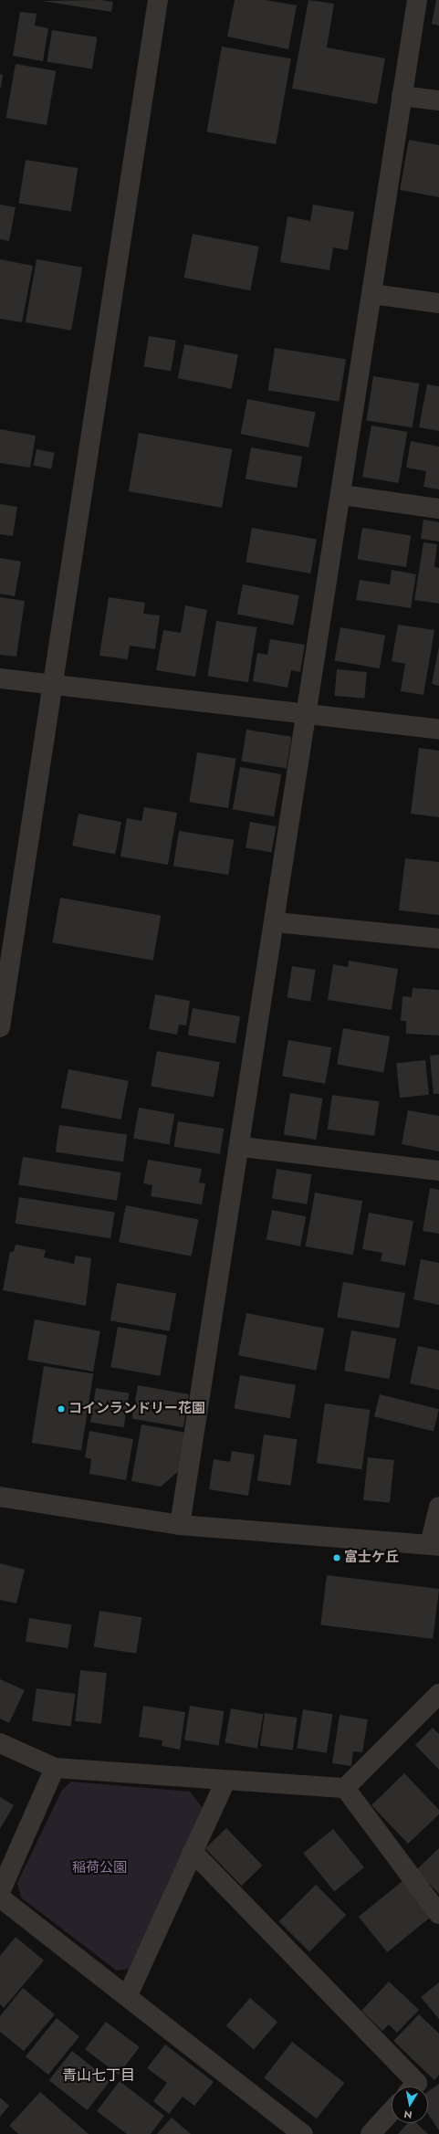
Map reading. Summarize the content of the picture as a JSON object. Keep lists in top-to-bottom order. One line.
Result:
{"districts":["青山七丁目"],"parks":["稲荷公園"],"places":["コインランドリー花園","富士ケ丘"],"north":"bottom"}
